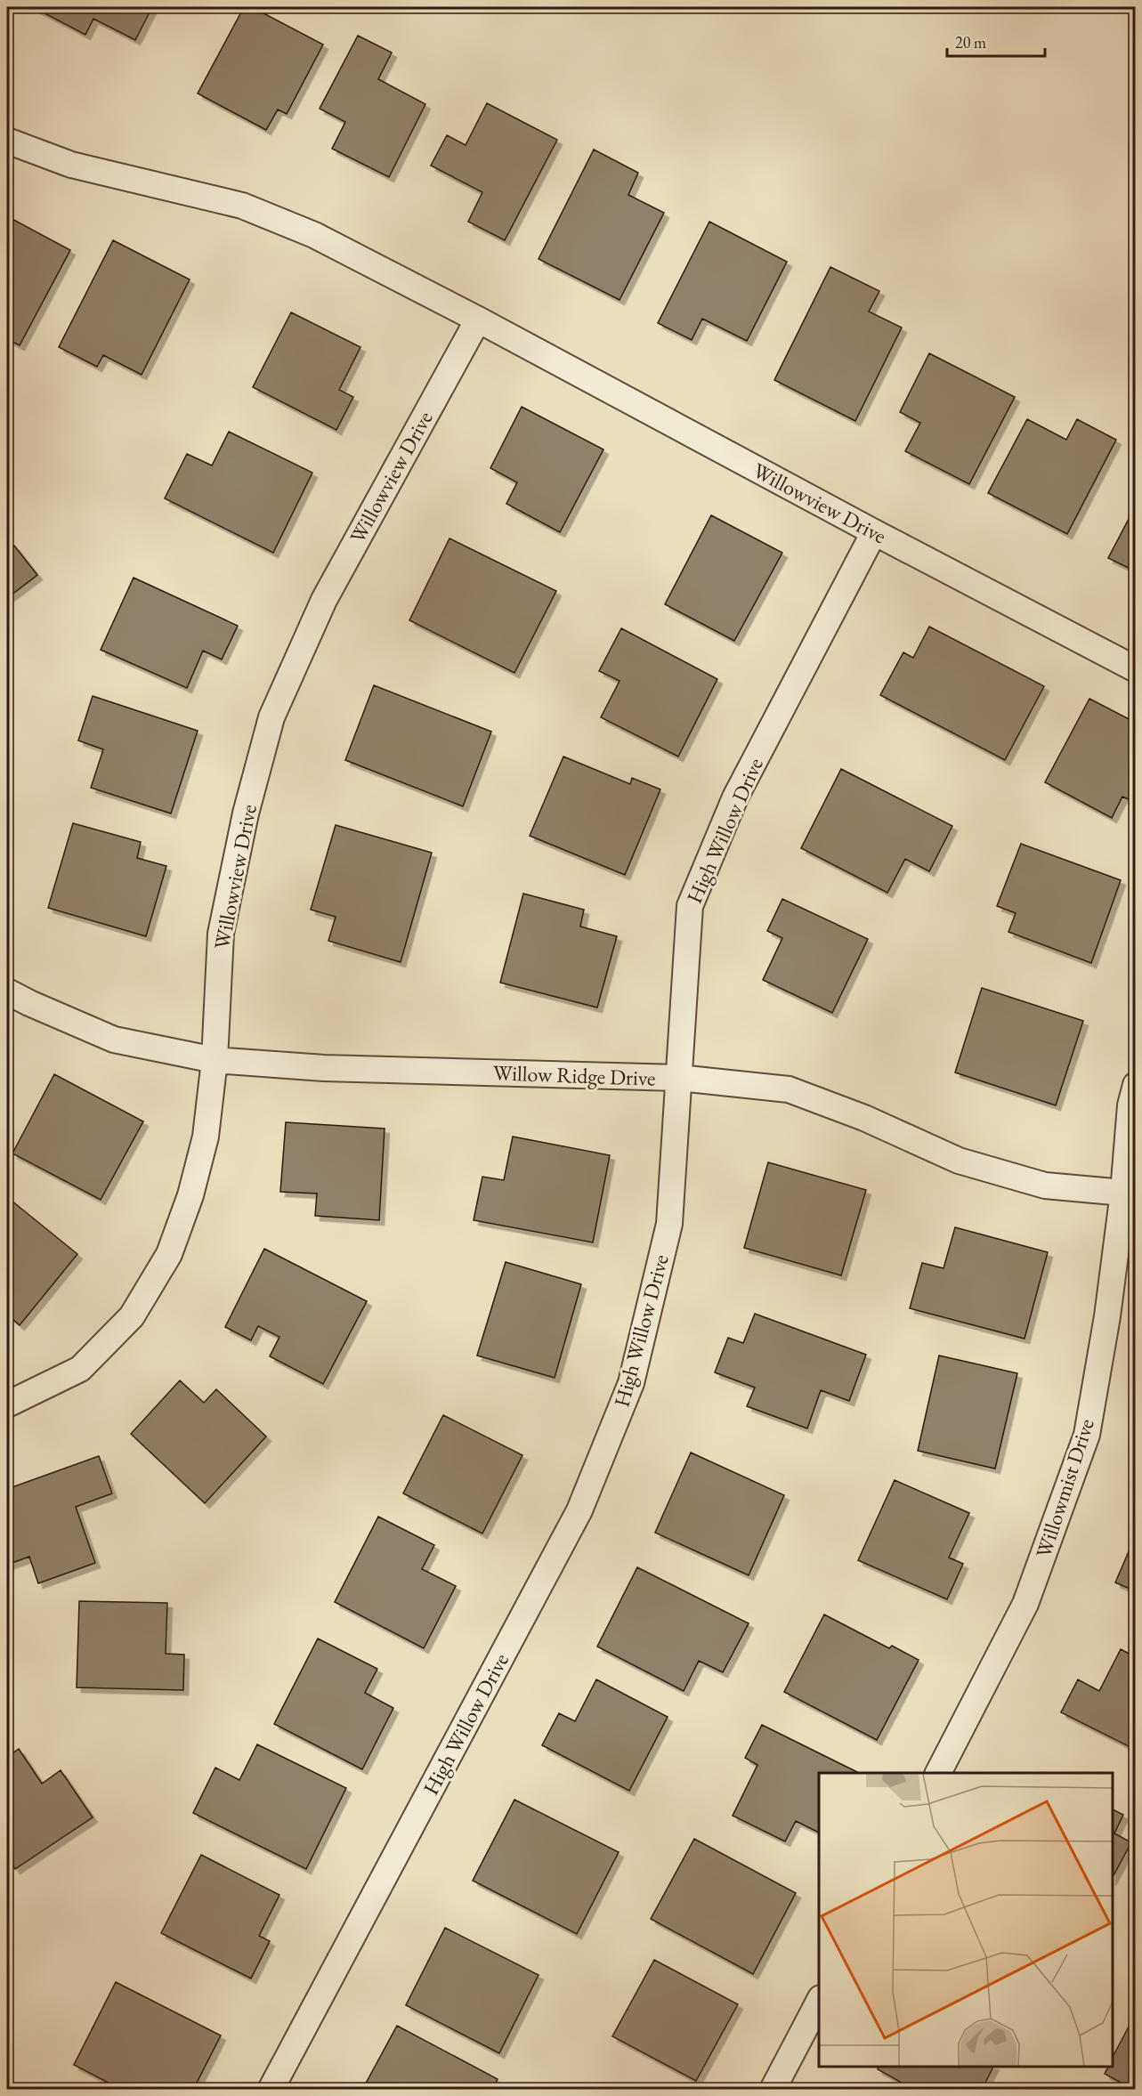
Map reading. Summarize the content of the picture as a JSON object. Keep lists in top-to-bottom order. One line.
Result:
{"streets":{"street":["Willowview Drive","High Willow Drive","Willow Ridge Drive","Willowmist Drive"]},"crossings":[["Willowview Drive","High Willow Drive"],["Willowview Drive","Willow Ridge Drive"],["High Willow Drive","Willow Ridge Drive"],["Willow Ridge Drive","Willowmist Drive"]],"scale_bar":"20 m"}
